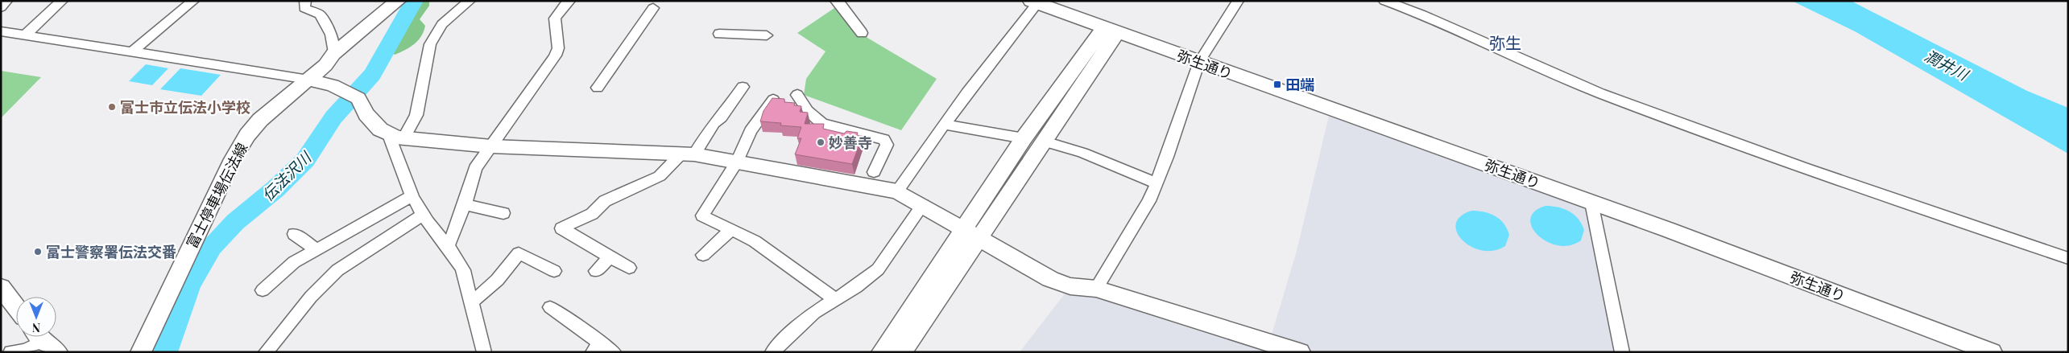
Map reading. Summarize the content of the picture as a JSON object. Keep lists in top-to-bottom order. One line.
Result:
{"streets":{"street":["弥生通り","富士停車場伝法線"]},"districts":["弥生"],"water":["潤井川","伝法沢川"],"places":{"transit":["田端"],"other":["富士市立伝法小学校","妙善寺","富士警察署伝法交番"]},"north":"bottom"}
